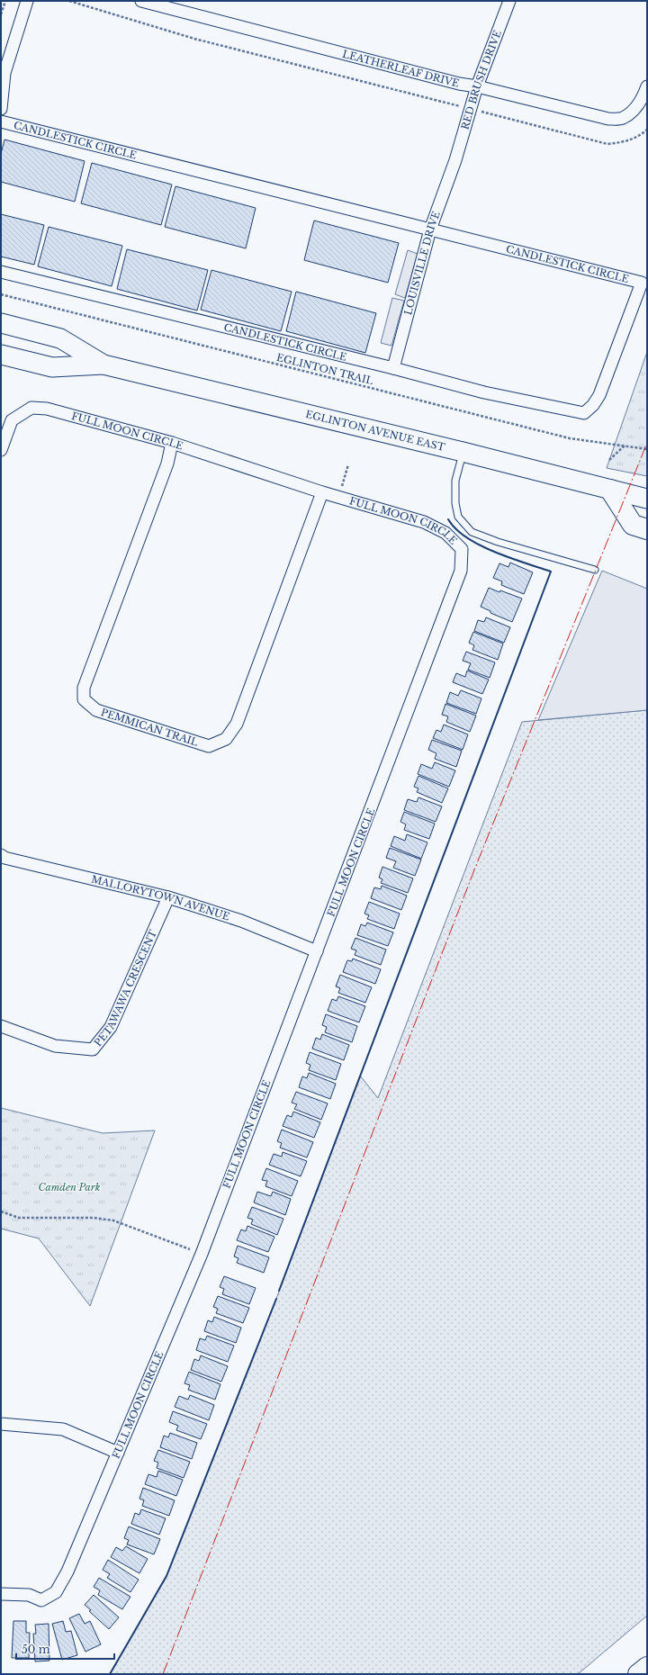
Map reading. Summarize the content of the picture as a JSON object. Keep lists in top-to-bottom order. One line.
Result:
{"streets":{"main road":["EGLINTON AVENUE EAST"],"street":["LEATHERLEAF DRIVE","RED BRUSH DRIVE","CANDLESTICK CIRCLE","LOUISVILLE DRIVE","FULL MOON CIRCLE","PEMMICAN TRAIL","MALLORYTOWN AVENUE","PETAWAWA CRESCENT"],"path":["EGLINTON TRAIL"]},"crossings":[["LEATHERLEAF DRIVE","RED BRUSH DRIVE"],["RED BRUSH DRIVE","LOUISVILLE DRIVE"],["CANDLESTICK CIRCLE","LOUISVILLE DRIVE"],["FULL MOON CIRCLE","PEMMICAN TRAIL"],["FULL MOON CIRCLE","MALLORYTOWN AVENUE"],["MALLORYTOWN AVENUE","PETAWAWA CRESCENT"]],"parks":["Camden Park"],"scale_bar":"50 m"}
